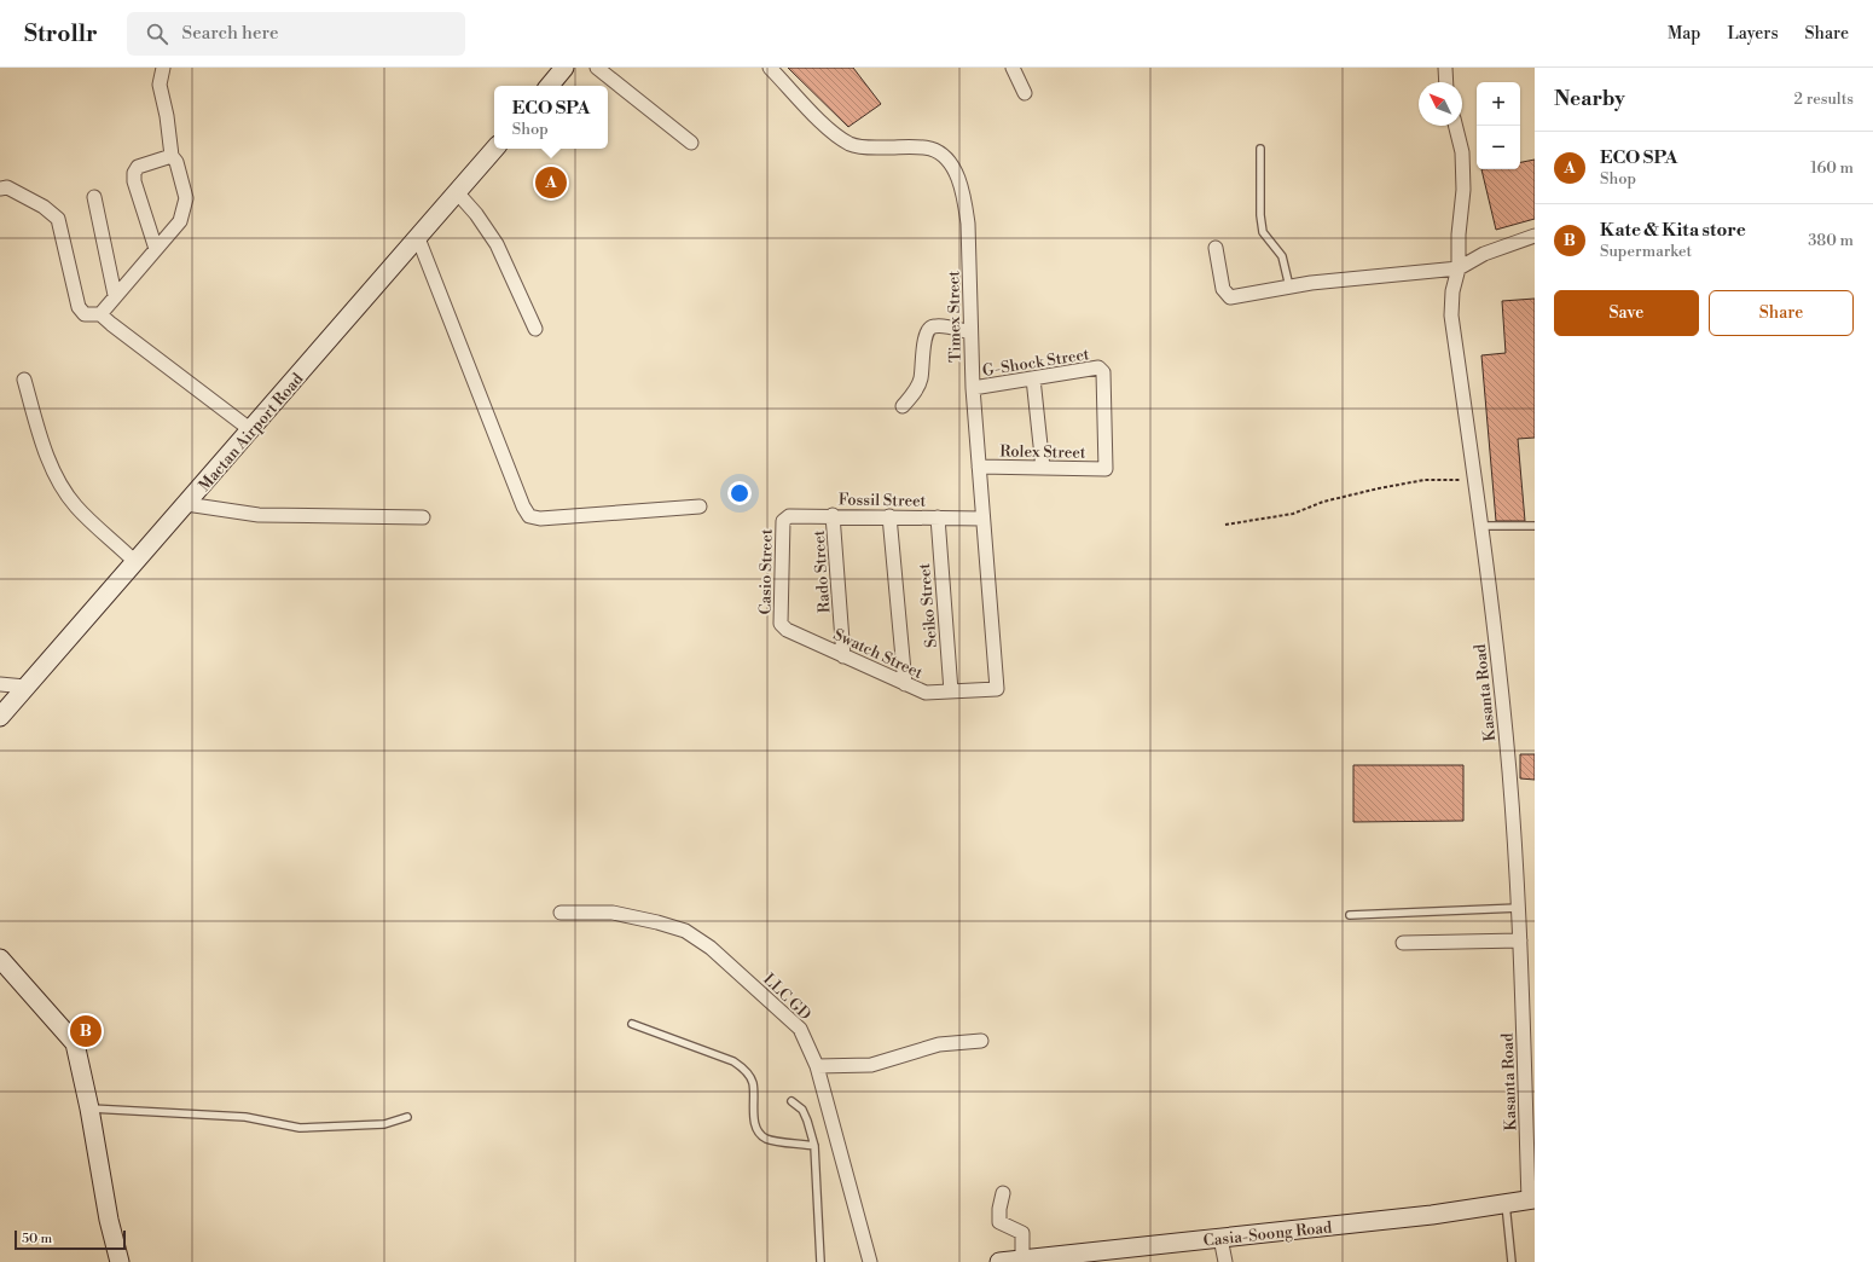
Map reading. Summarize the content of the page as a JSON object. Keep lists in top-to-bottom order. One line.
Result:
{"streets":{"street":["Timex Street","G-Shock Street","Mactan Airport Road","Rolex Street","Fossil Street","Casio Street","Rado Street","Seiko Street","Swatch Street","Kasanta Road","LLC GD","Casia-Soong Road"]},"crossings":[["Timex Street","G-Shock Street"],["Timex Street","Rolex Street"],["Timex Street","Fossil Street"],["Timex Street","Swatch Street"],["G-Shock Street","Rolex Street"],["Fossil Street","Casio Street"],["Fossil Street","Rado Street"],["Fossil Street","Seiko Street"],["Casio Street","Swatch Street"],["Rado Street","Swatch Street"],["Seiko Street","Swatch Street"],["Kasanta Road","Casia-Soong Road"]],"scale_bar":"50 m","north":"top left","page":{"header":"Strollr","search":"Search here","nav":["Map","Layers","Share"],"heading":["Nearby","2 results"],"map_buttons":["+","−"],"popup":["ECO SPA","Shop"],"list":[{"mark":"A","name":"ECO SPA","note":"Shop","value":"160 m"},{"mark":"B","name":"Kate & Kita store","note":"Supermarket","value":"380 m"}],"pins":["A","B"],"buttons":["Save","Share"],"scale":"50 m"}}
